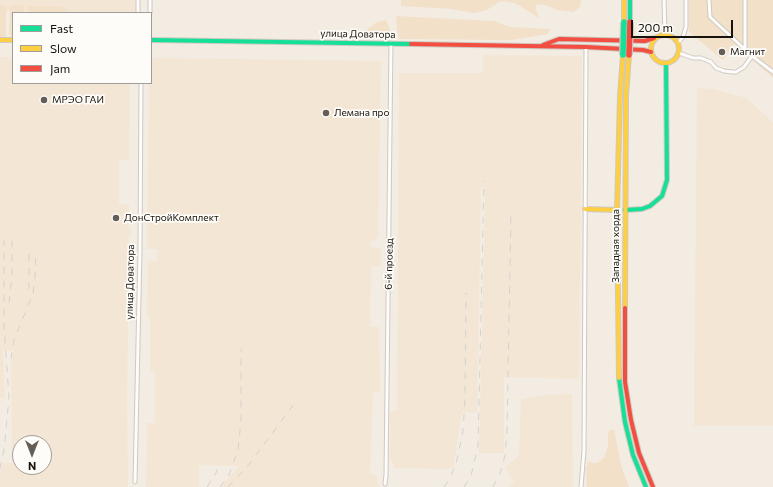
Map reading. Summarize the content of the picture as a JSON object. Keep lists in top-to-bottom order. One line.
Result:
{"streets":{"main road":["улица Доватора","Западная хорда"],"street":["6-й проезд"]},"crossings":[["улица Доватора","6-й проезд"]],"places":["Магнит","МРЭО ГАИ","Лемана про","ДонСтройКомплект"],"legend":["Fast","Slow","Jam"],"scale_bar":"200 m","north":"bottom"}
